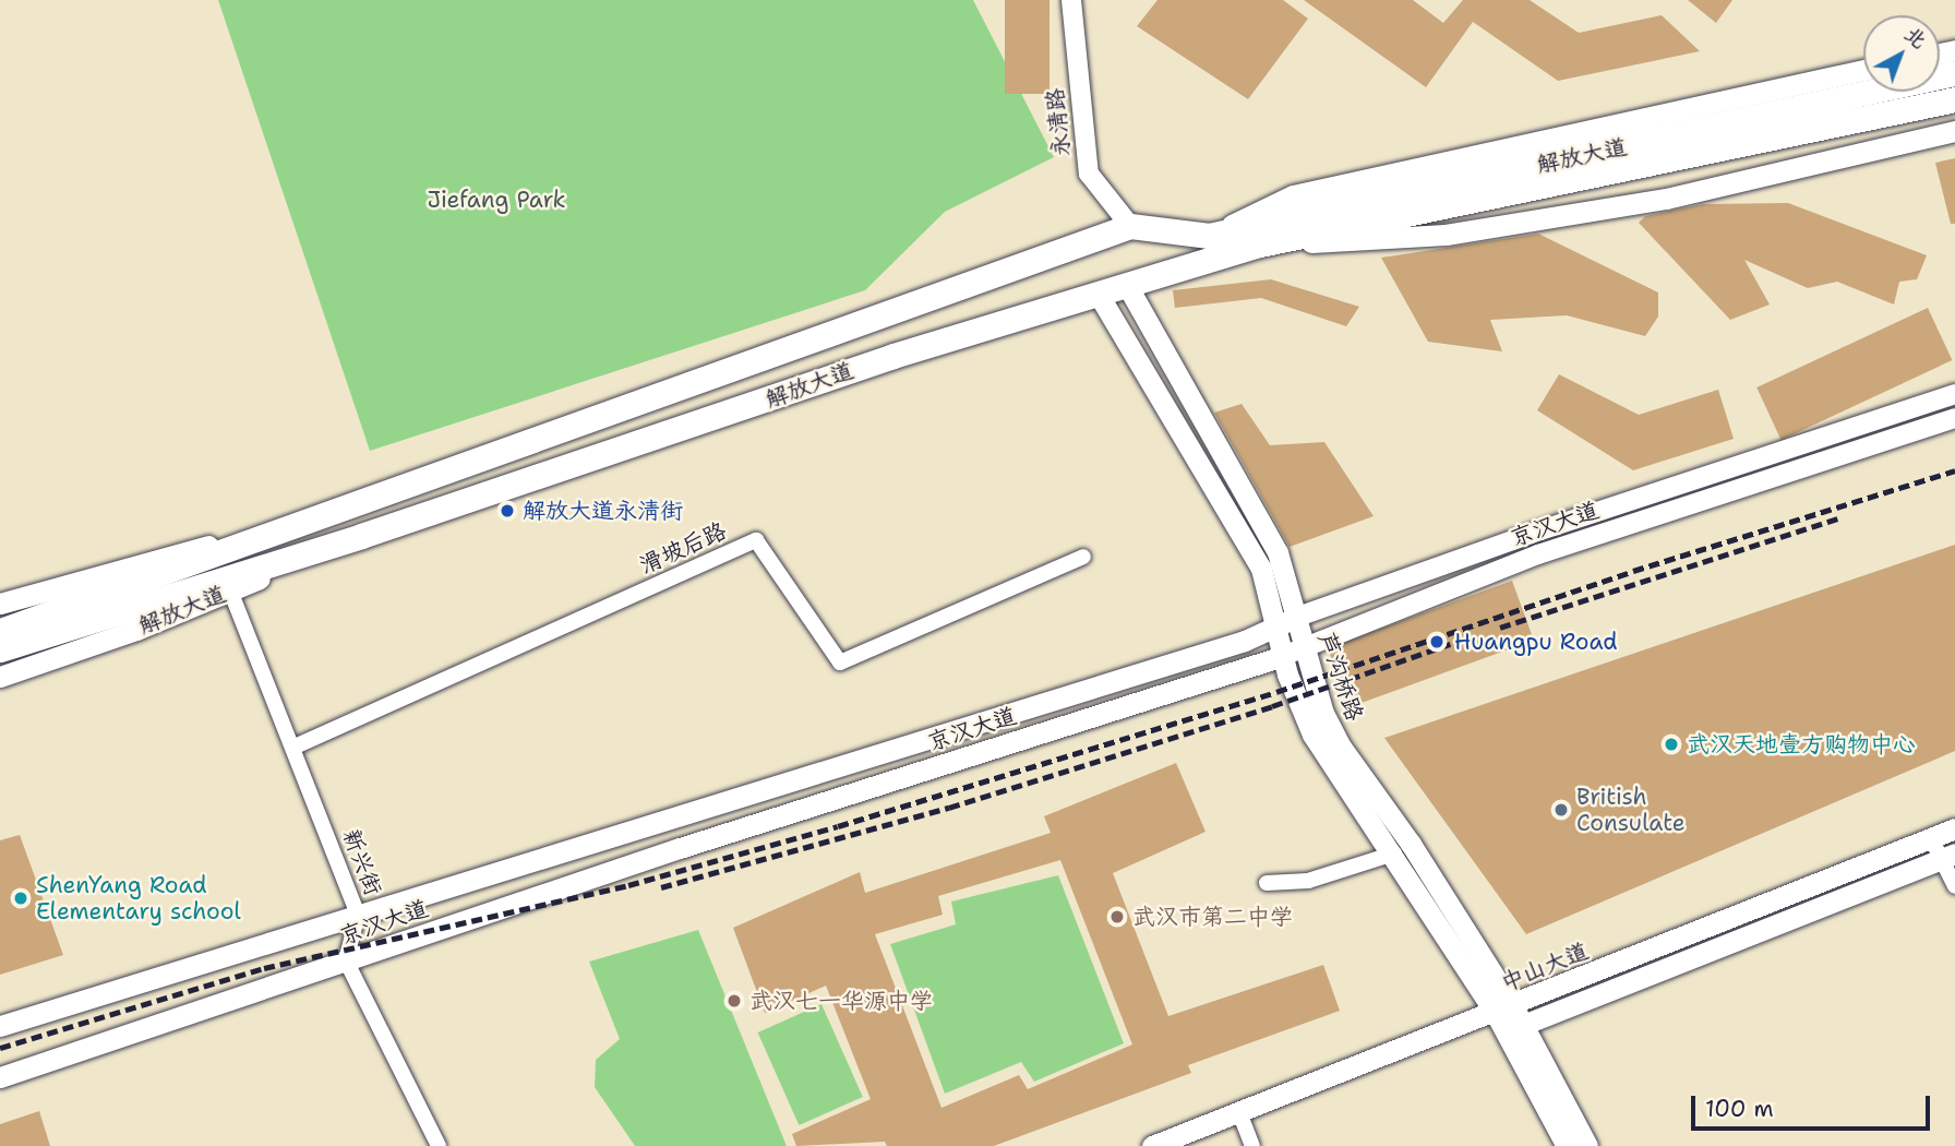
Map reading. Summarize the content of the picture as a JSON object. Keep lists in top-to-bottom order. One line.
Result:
{"streets":{"main road":["解放大道","京汉大道","芦沟桥路","中山大道"],"street":["永清路","滑坡后路","新兴街"]},"crossings":[["永清路","解放大道"],["解放大道","芦沟桥路"],["解放大道","新兴街"],["京汉大道","芦沟桥路"],["京汉大道","新兴街"],["滑坡后路","新兴街"],["芦沟桥路","中山大道"]],"parks":["Jiefang Park"],"places":["解放大道永清街","Huangpu Road","武汉天地壹方购物中心","British Consulate","ShenYang Road Elementary school","武汉市第二中学","武汉七一华源中学"],"scale_bar":"100 m","north":"top right"}
